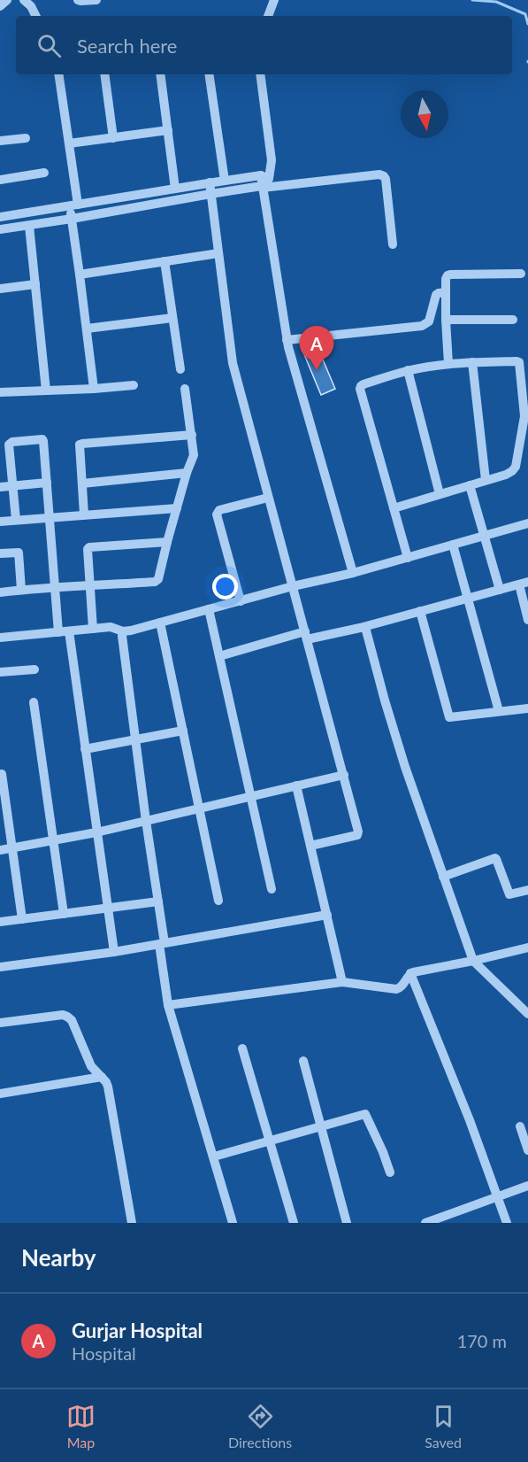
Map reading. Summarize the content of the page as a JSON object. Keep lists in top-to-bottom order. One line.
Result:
{"north":"bottom","page":{"search":"Search here","pins":"A","heading":"Nearby","list":[{"mark":"A","name":"Gurjar Hospital","note":"Hospital","value":"170 m"}],"nav":["Map","Directions","Saved"]}}
